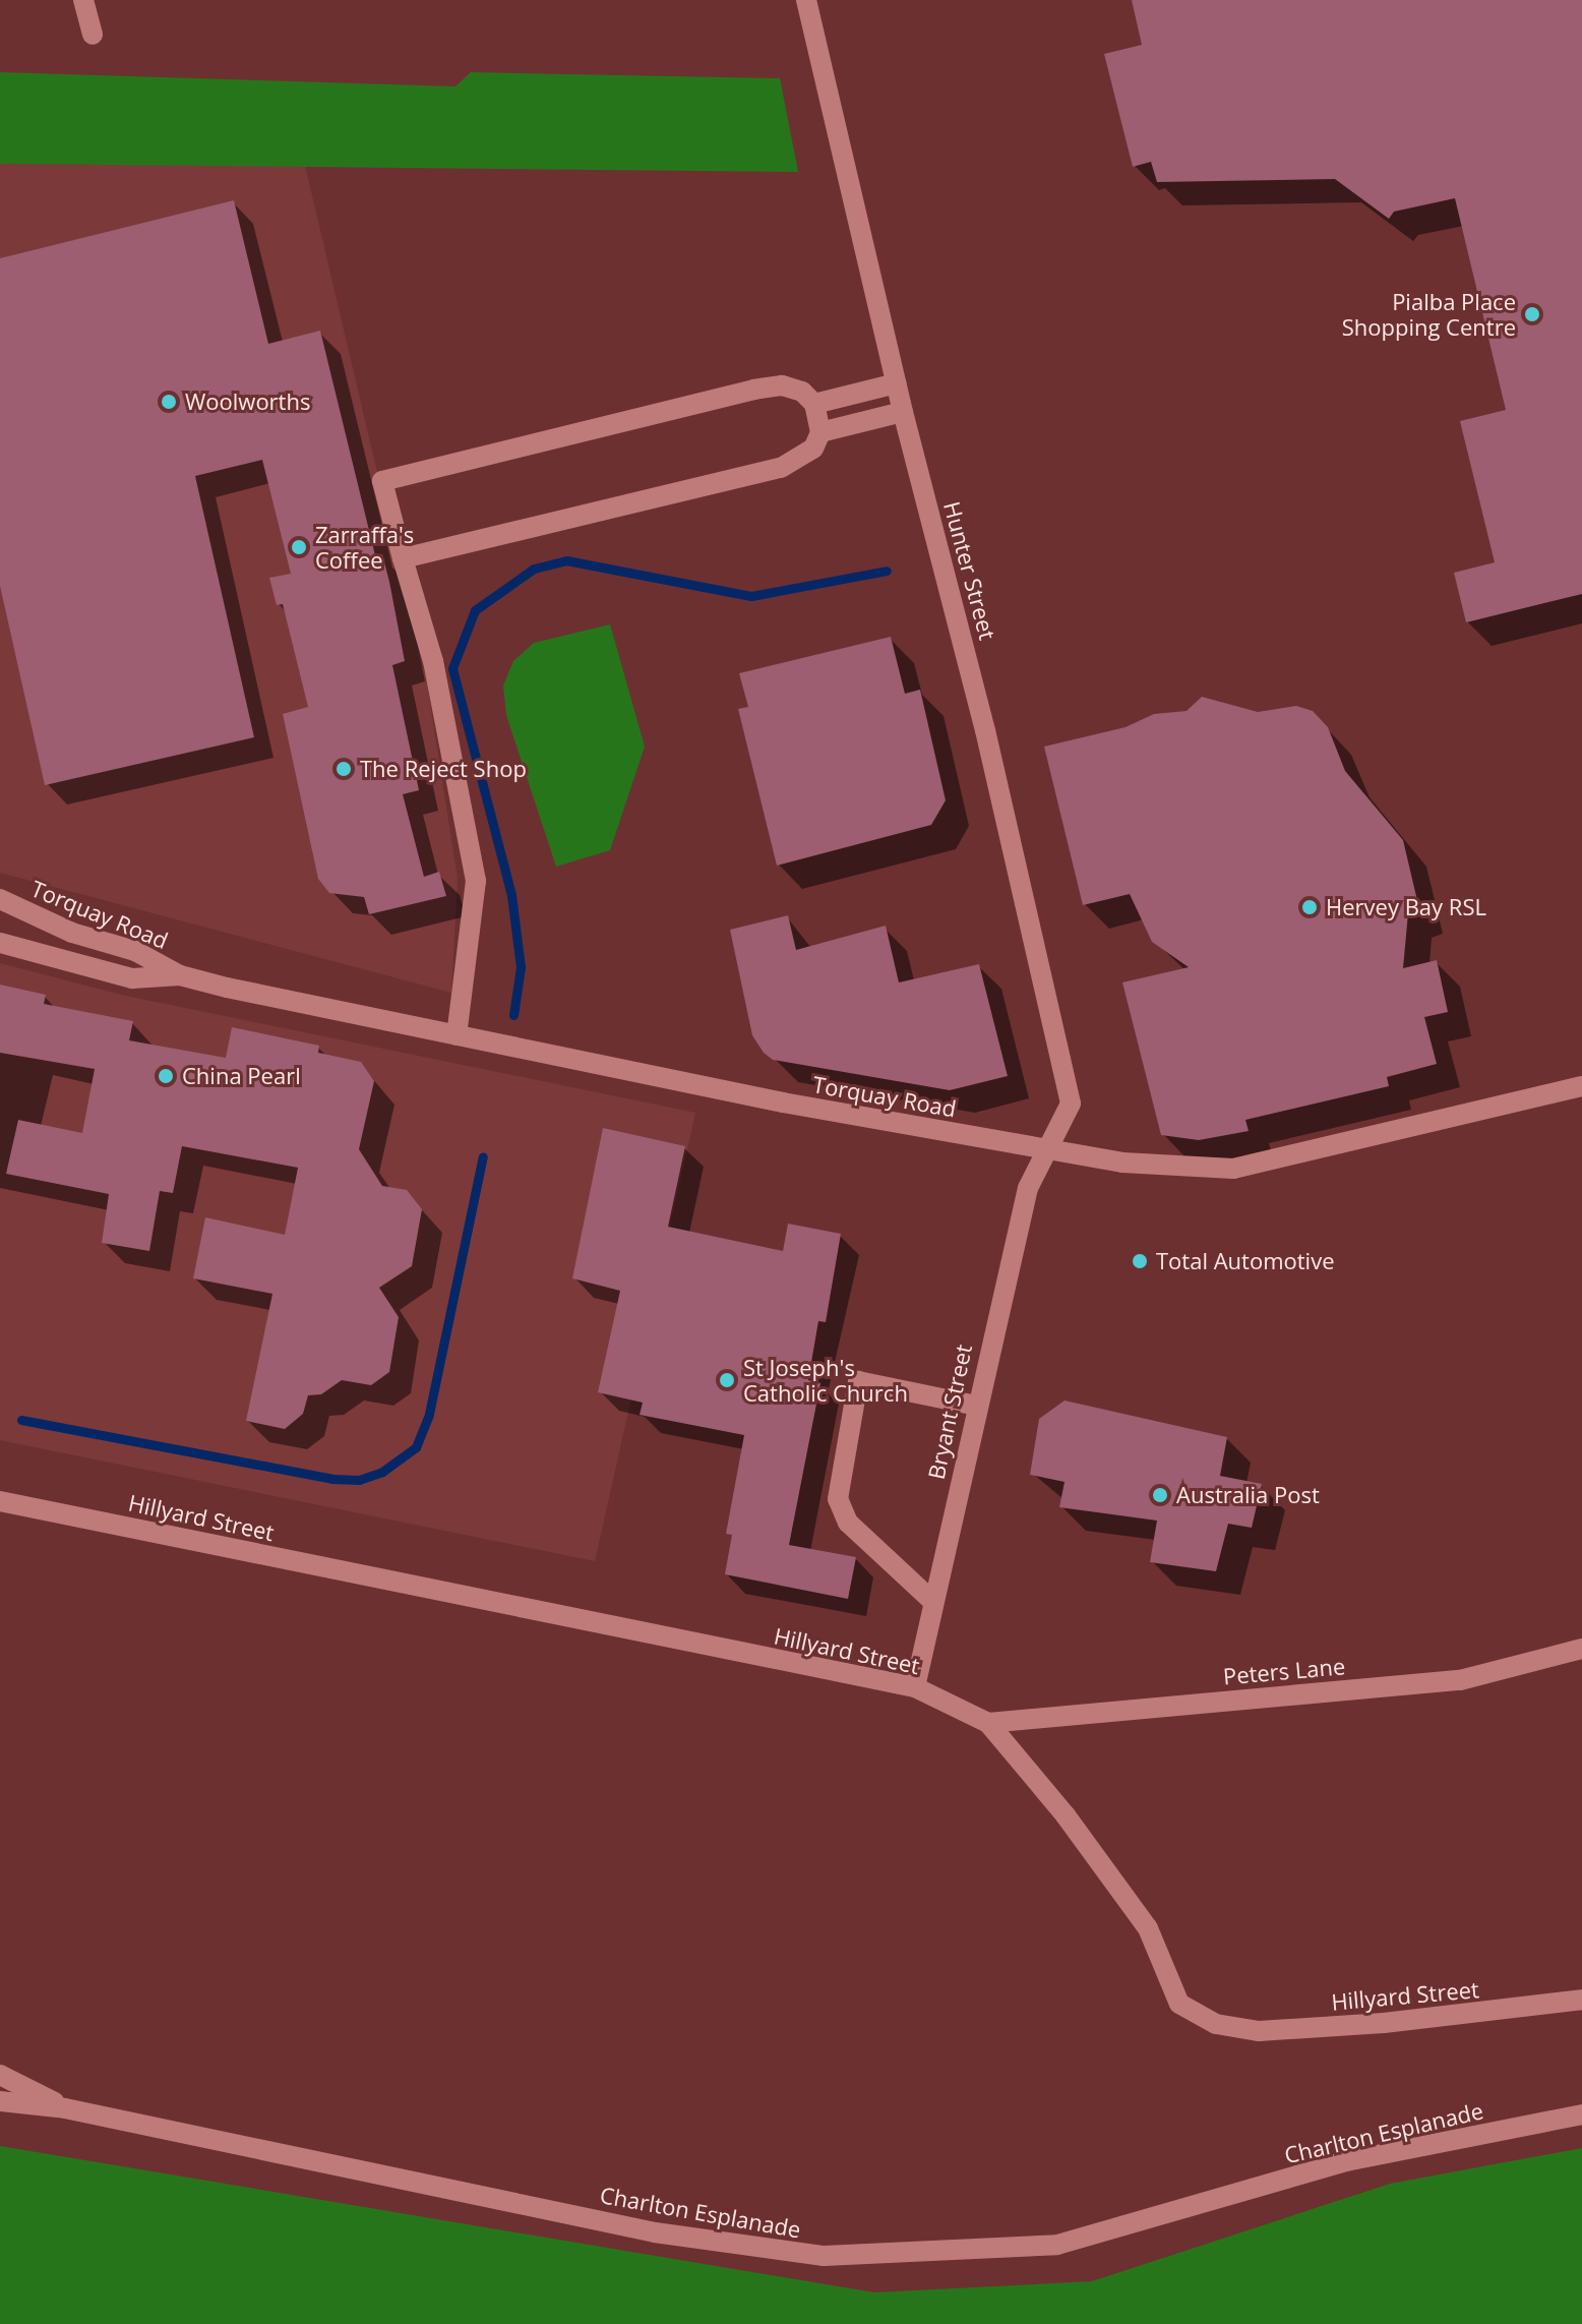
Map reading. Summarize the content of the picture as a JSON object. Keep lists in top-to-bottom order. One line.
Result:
{"streets":{"street":["Hunter Street","Torquay Road","Bryant Street","Hillyard Street","Peters Lane","Charlton Esplanade"]},"crossings":[["Hunter Street","Torquay Road"],["Hunter Street","Bryant Street"],["Torquay Road","Bryant Street"],["Bryant Street","Hillyard Street"],["Hillyard Street","Peters Lane"]],"places":["Pialba Place Shopping Centre","Woolworths","Zarraffa's Coffee","The Reject Shop","Hervey Bay RSL","China Pearl","Total Automotive","St Joseph's Catholic Church","Australia Post"]}
